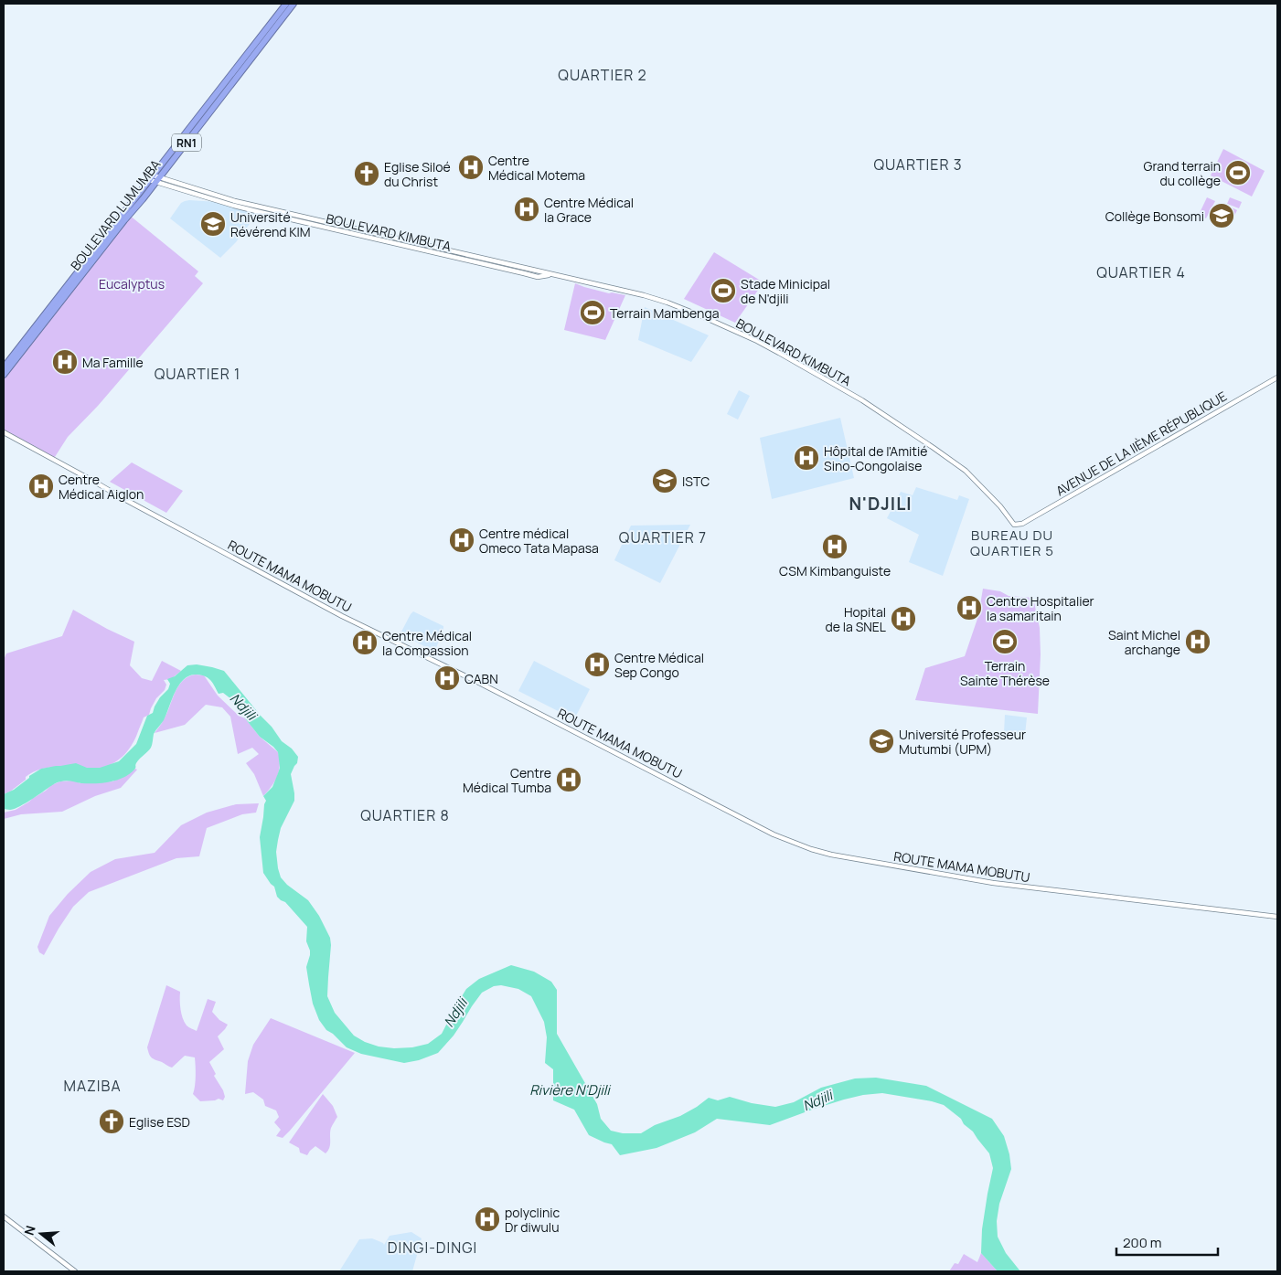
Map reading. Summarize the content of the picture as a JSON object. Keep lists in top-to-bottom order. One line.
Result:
{"streets":{"highway":["RN1","BOULEVARD LUMUMBA"],"street":["BOULEVARD KIMBUTA","AVENUE DE LA IIÈME RÉPUBLIQUE","ROUTE MAMA MOBUTU"]},"crossings":[["BOULEVARD LUMUMBA","BOULEVARD KIMBUTA"],["BOULEVARD KIMBUTA","AVENUE DE LA IIÈME RÉPUBLIQUE"]],"districts":["QUARTIER 2","QUARTIER 3","QUARTIER 4","QUARTIER 1","N'DJILI","BUREAU DU QUARTIER 5","QUARTIER 7","QUARTIER 8","MAZIBA","DINGI-DINGI"],"water":["Ndjili","Rivière N'Djili"],"parks":["Eucalyptus"],"places":{"hospital":["Centre Médical Motema","Centre Médical la Grace","Ma Famille","Hôpital de l'Amitié Sino-Congolaise","Centre Médical Aiglon","Centre médical Omeco Tata Mapasa","CSM Kimbanguiste","Centre Hospitalier la samaritain","Hopital de la SNEL","Saint Michel archange","Centre Médical la Compassion","Centre Médical Sep Congo","CABN","Centre Médical Tumba","polyclinic Dr diwulu"],"sports":["Grand terrain du collège","Stade Minicipal de N'djili","Terrain Mambenga","Terrain Sainte Thérèse"],"church":["Eglise Siloé du Christ","Eglise ESD"],"school or university":["Collège Bonsomi","Université Révérend KIM","ISTC","Université Professeur Mutumbi (UPM)"]},"scale_bar":"200 m","north":"left"}
